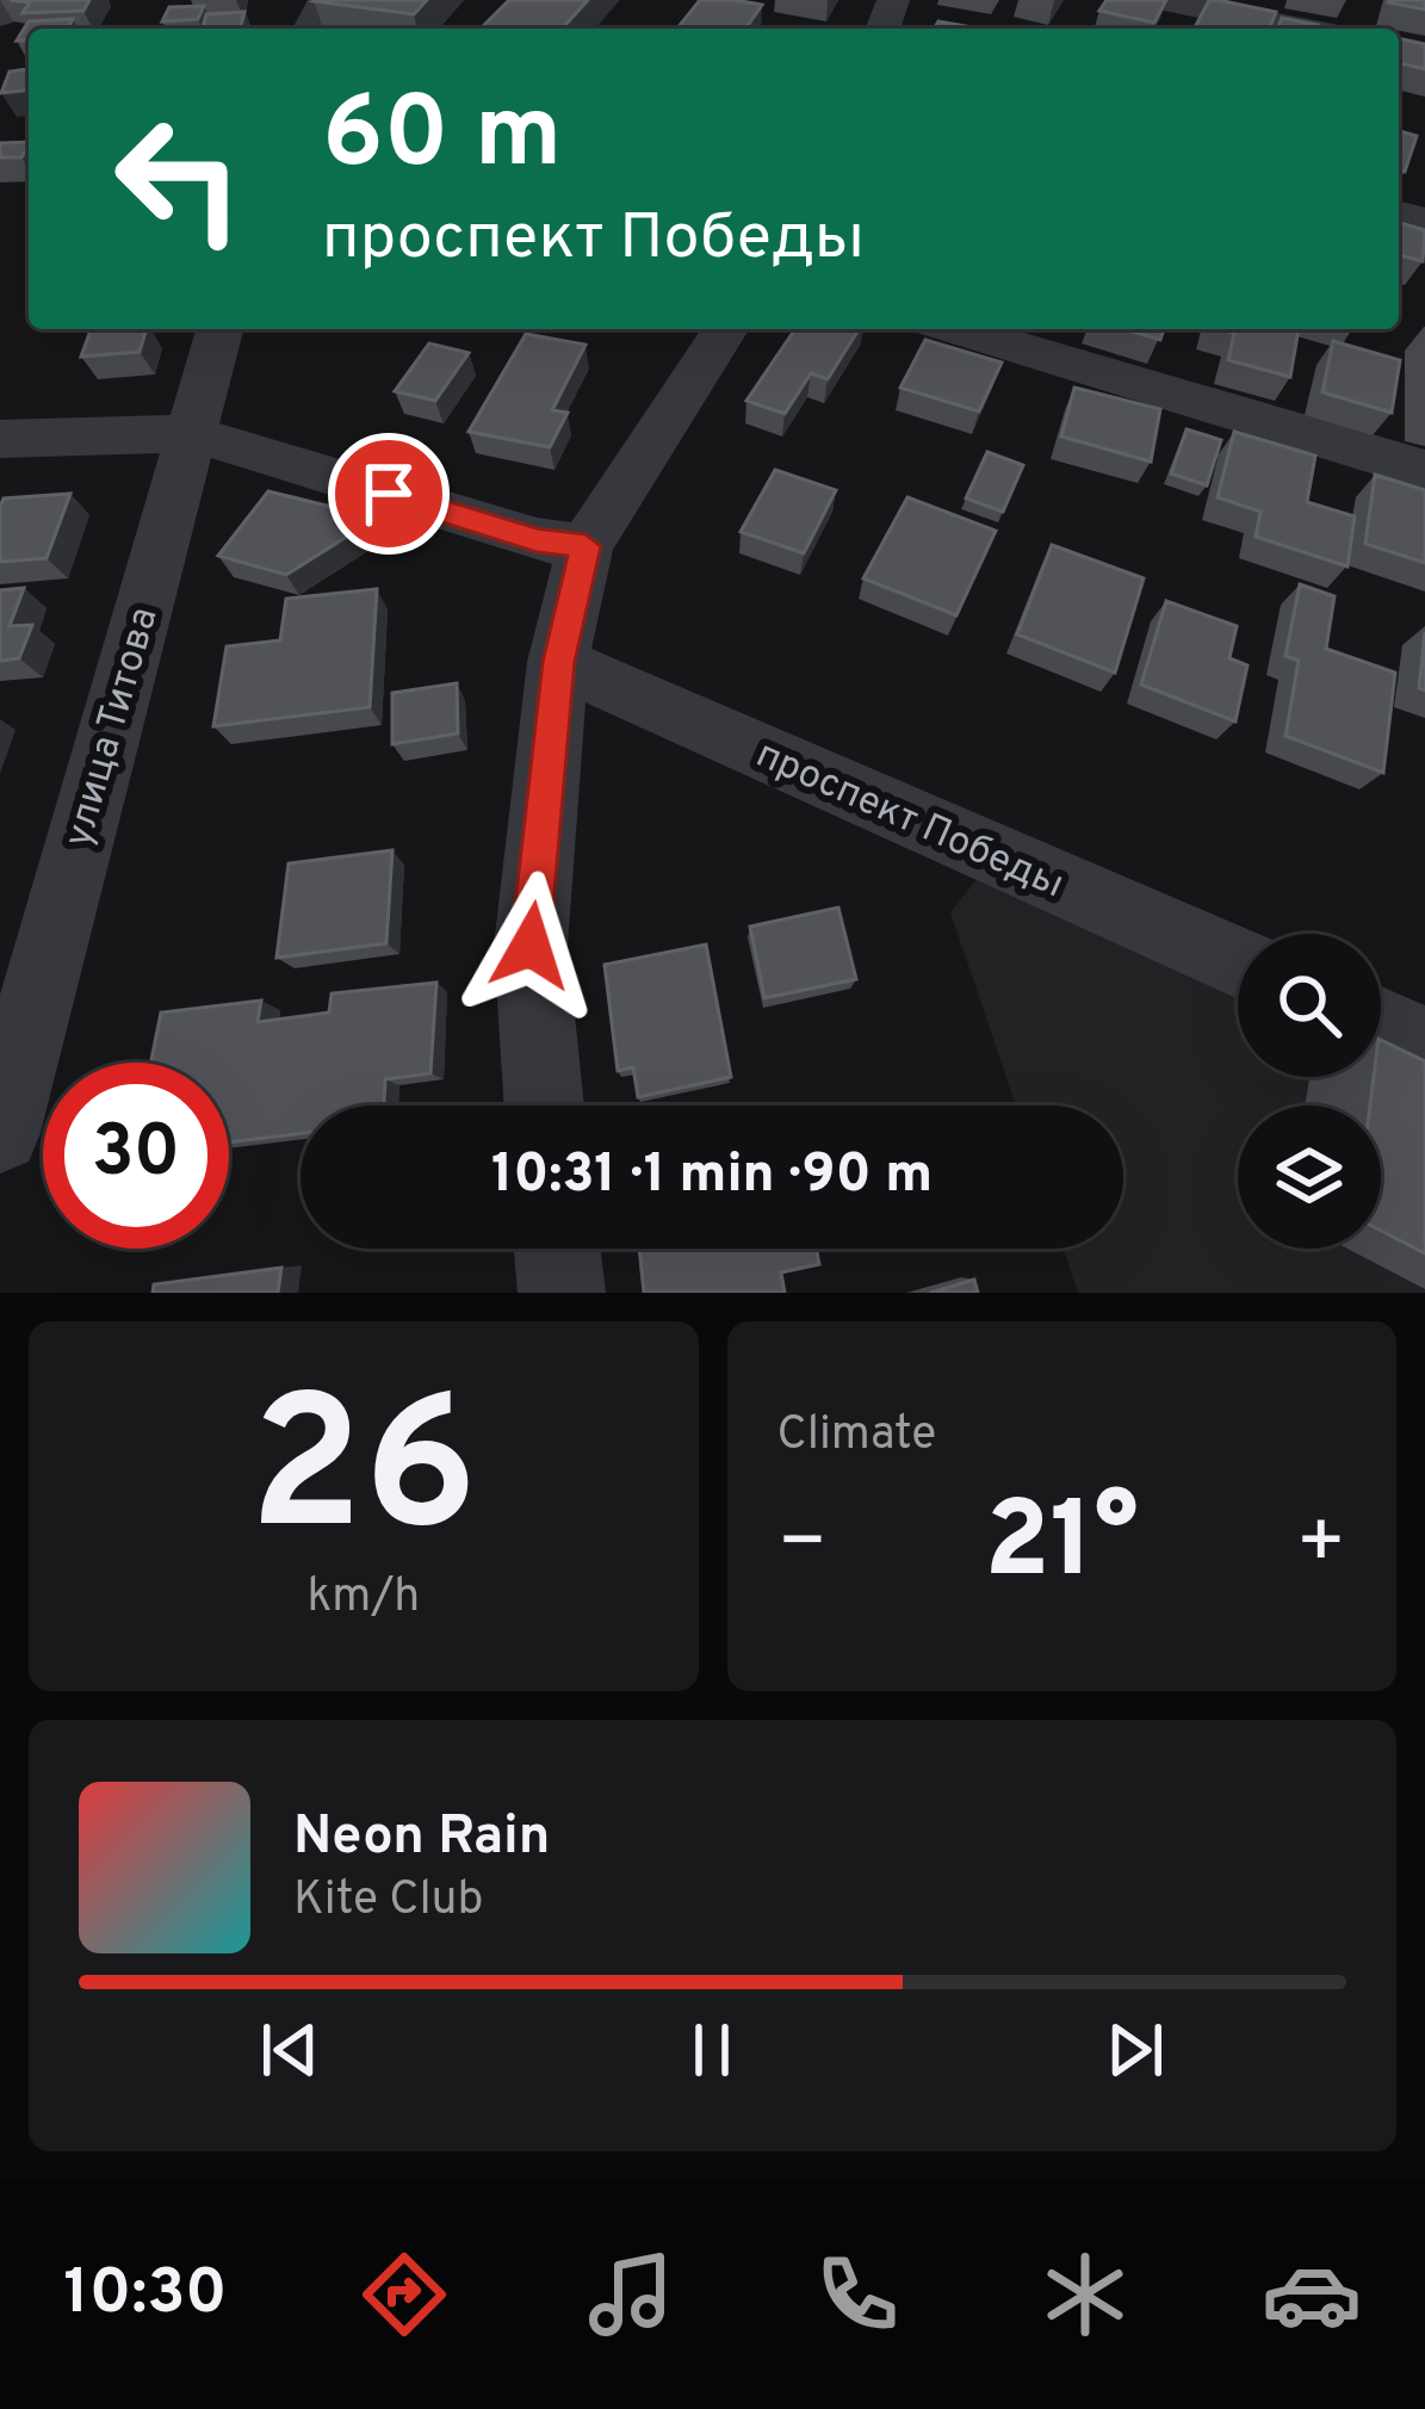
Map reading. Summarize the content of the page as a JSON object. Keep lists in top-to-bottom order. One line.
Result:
{"streets":{"street":["улица Титова","проспект Победы"]},"page":{"turn":["60 m","проспект Победы"],"limit":"30","trip":"10:31 · 1 min · 90 m","tile":[["26","km/h"],"Climate"],"heat":["−","21°","+"],"song":["Neon Rain","Kite Club"],"tabs":"10:30"}}
